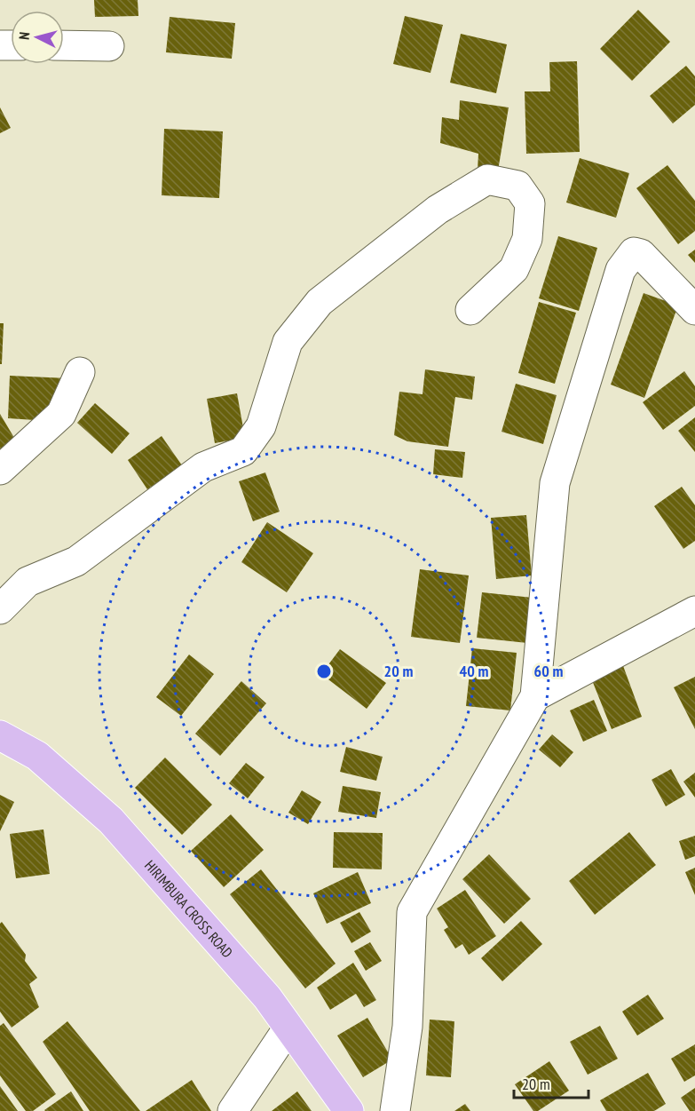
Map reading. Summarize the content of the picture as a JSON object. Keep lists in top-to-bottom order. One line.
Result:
{"streets":{"main road":["HIRIMBURA CROSS ROAD"]},"scale_bar":"20 m","north":"left","rings":["20 m","40 m","60 m"]}
